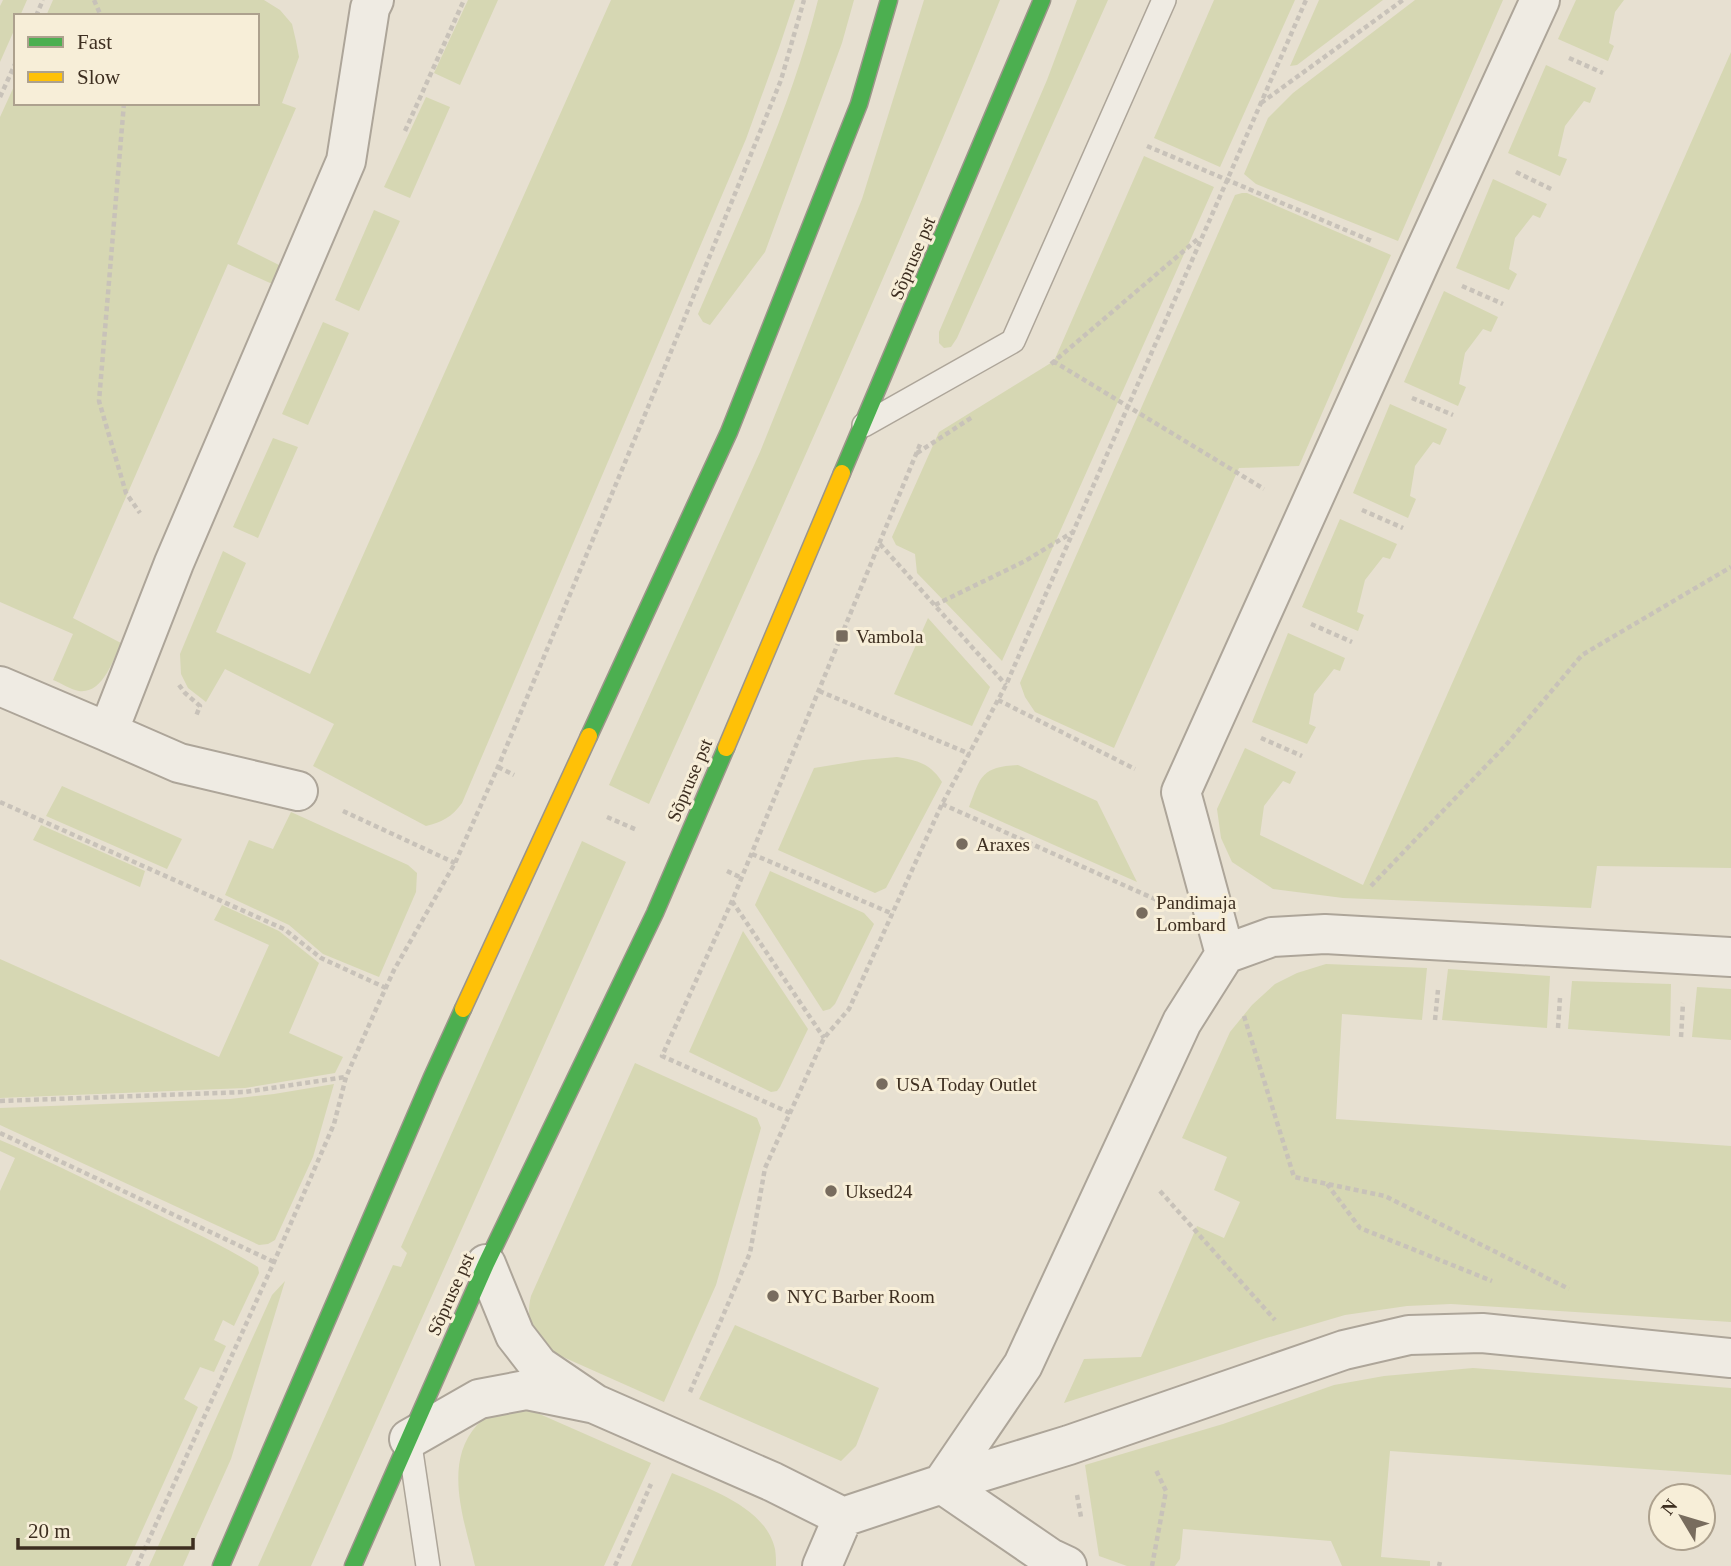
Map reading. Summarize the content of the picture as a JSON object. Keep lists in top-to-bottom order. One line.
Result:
{"streets":{"main road":["Sõpruse pst"]},"places":{"transit":["Vambola"],"other":["Araxes","Pandimaja Lombard","USA Today Outlet","Uksed24","NYC Barber Room"]},"legend":["Fast","Slow"],"scale_bar":"20 m","north":"top left"}
